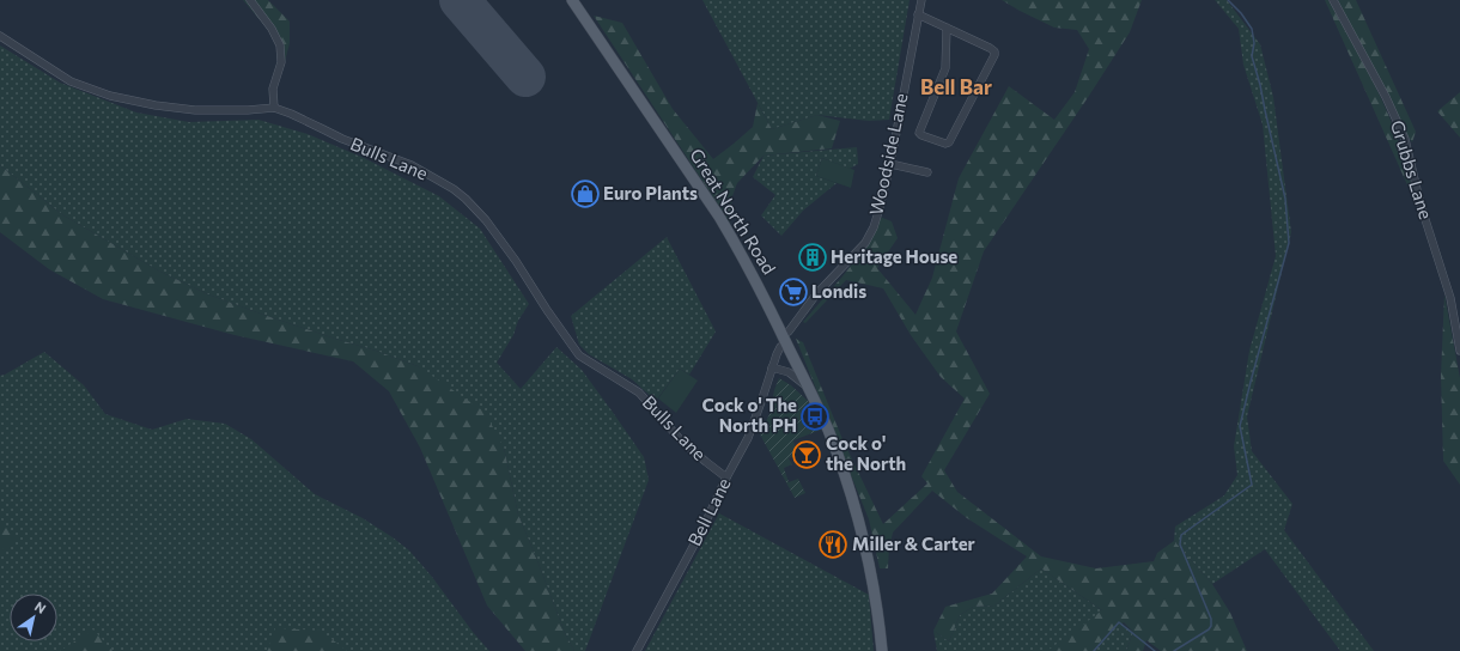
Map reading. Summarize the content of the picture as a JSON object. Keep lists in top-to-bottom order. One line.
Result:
{"streets":{"main road":["Great North Road"],"street":["Woodside Lane","Bulls Lane","Grubbs Lane","Bell Lane"]},"crossings":[["Woodside Lane","Great North Road"],["Woodside Lane","Bell Lane"],["Bulls Lane","Bell Lane"],["Great North Road","Bell Lane"]],"districts":["Bell Bar"],"places":{"shop":["Euro Plants"],"building":["Heritage House"],"supermarket":["Londis"],"bus stop":["Cock o' The North PH"],"bar":["Cock o' the North"],"restaurant":["Miller & Carter"]},"north":"top right"}
